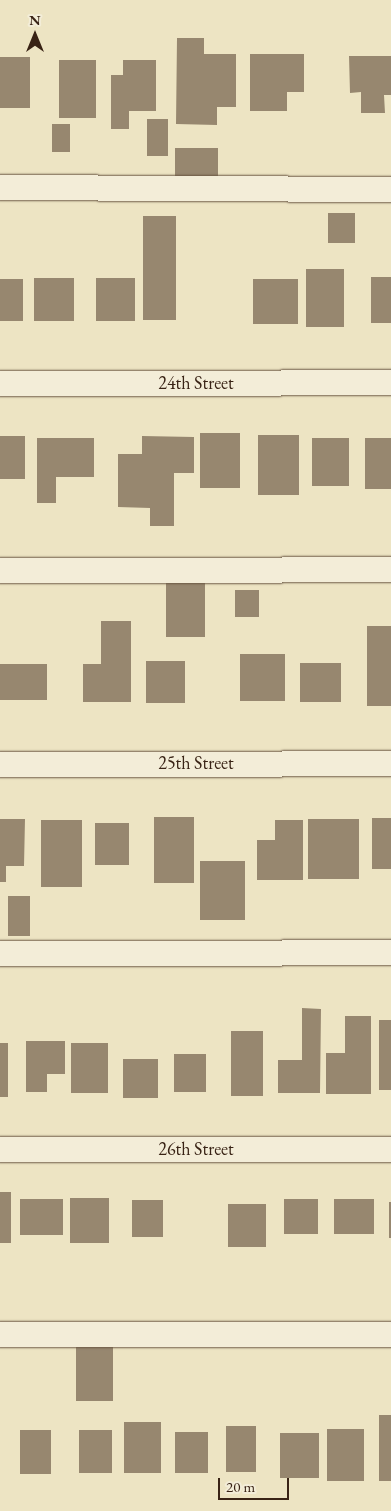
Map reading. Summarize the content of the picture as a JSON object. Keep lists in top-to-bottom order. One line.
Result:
{"streets":{"street":["24th Street","25th Street","26th Street"]},"scale_bar":"20 m","north":"top"}
